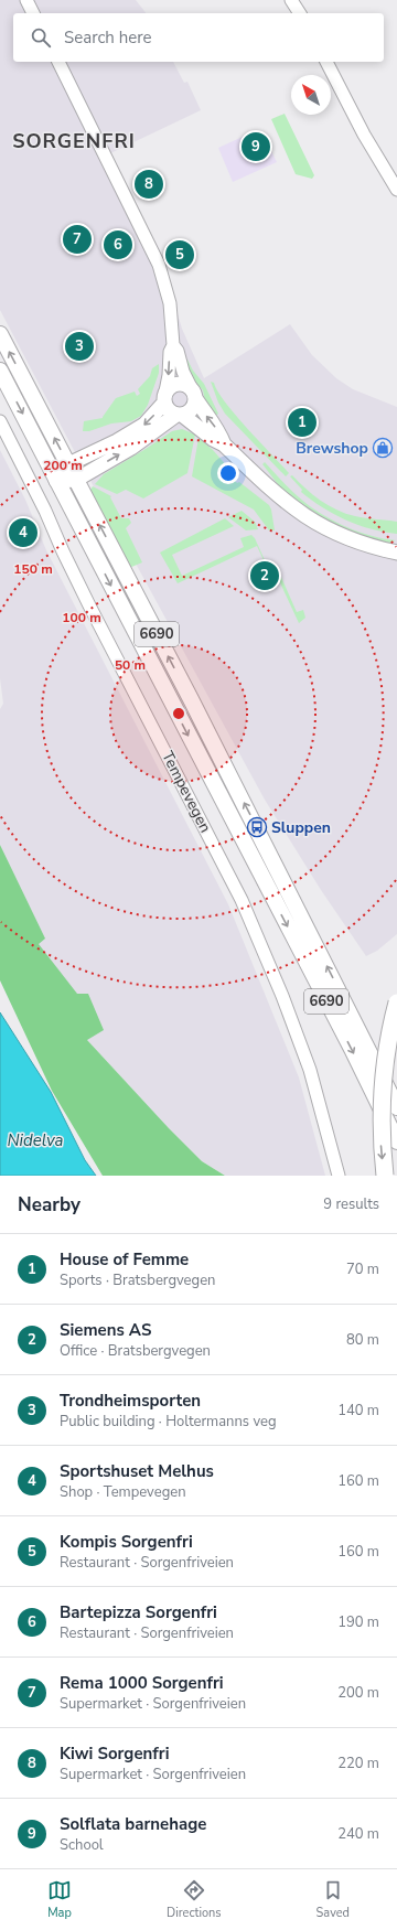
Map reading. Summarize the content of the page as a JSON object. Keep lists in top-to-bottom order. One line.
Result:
{"streets":{"main road":["6690"],"street":["Tempevegen"]},"districts":["SORGENFRI"],"water":["Nidelva"],"places":{"shop":["Brewshop"],"bus stop":["Sluppen"]},"north":"top left","page":{"search":"Search here","pins":["9","8","7","6","5","3","1","4","2"],"heading":["Nearby","9 results"],"list":[{"mark":"1","name":"House of Femme","note":"Sports · Bratsbergvegen","value":"70 m"},{"mark":"2","name":"Siemens AS","note":"Office · Bratsbergvegen","value":"80 m"},{"mark":"3","name":"Trondheimsporten","note":"Public building · Holtermanns veg","value":"140 m"},{"mark":"4","name":"Sportshuset Melhus","note":"Shop · Tempevegen","value":"160 m"},{"mark":"5","name":"Kompis Sorgenfri","note":"Restaurant · Sorgenfriveien","value":"160 m"},{"mark":"6","name":"Bartepizza Sorgenfri","note":"Restaurant · Sorgenfriveien","value":"190 m"},{"mark":"7","name":"Rema 1000 Sorgenfri","note":"Supermarket · Sorgenfriveien","value":"200 m"},{"mark":"8","name":"Kiwi Sorgenfri","note":"Supermarket · Sorgenfriveien","value":"220 m"},{"mark":"9","name":"Solflata barnehage","note":"School","value":"240 m"}],"nav":["Map","Directions","Saved"]},"rings":["200 m","150 m","100 m","50 m"]}
